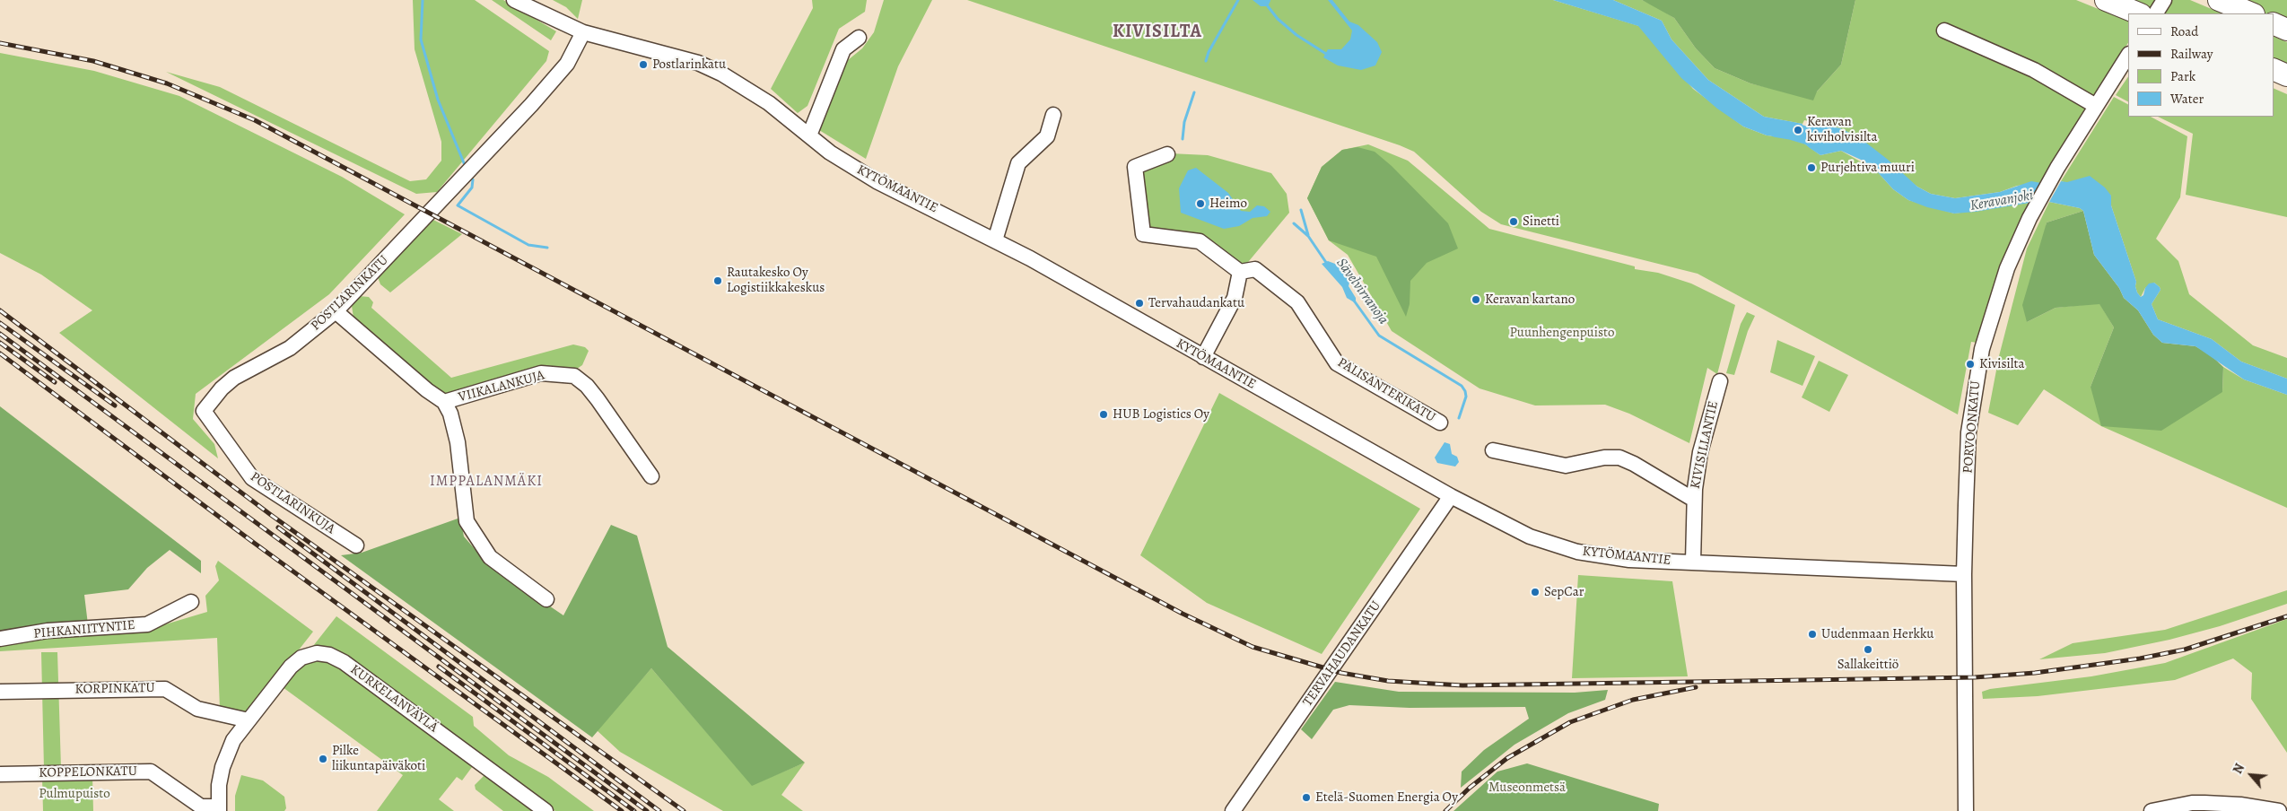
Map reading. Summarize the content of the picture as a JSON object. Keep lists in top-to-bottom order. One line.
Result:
{"streets":{"street":["KYTÖMAANTIE","POSTLARINKATU","VIIKALANKUJA","PALISANTERIKATU","PORVOONKATU","KIVISILLANTIE","POSTLARINKUJA","PIHKANIITYNTIE","TERVAHAUDANKATU","KORPINKATU","KURKELANVÄYLÄ","KOPPELONKATU"]},"crossings":[["KYTÖMAANTIE","POSTLARINKATU"],["KYTÖMAANTIE","PORVOONKATU"],["KYTÖMAANTIE","KIVISILLANTIE"],["KYTÖMAANTIE","TERVAHAUDANKATU"],["POSTLARINKATU","VIIKALANKUJA"],["POSTLARINKATU","POSTLARINKUJA"],["KORPINKATU","KURKELANVÄYLÄ"],["KURKELANVÄYLÄ","KOPPELONKATU"]],"districts":["KIVISILTA","IMPPALANMÄKI"],"water":["Keravanjoki","Sävelvirranoja"],"parks":["Puunhengenpuisto","Museonmetsä","Pulmupuisto"],"places":["Postlarinkatu","Keravan kiviholvisilta","Purjehtiva muuri","Heimo","Sinetti","Rautakesko Oy Logistiikkakeskus","Keravan kartano","Tervahaudankatu","Kivisilta","HUB Logistics Oy","SepCar","Uudenmaan Herkku","Sallakeittiö","Pilke liikuntapäiväkoti","Etelä-Suomen Energia Oy"],"legend":["Road","Railway","Park","Water"],"north":"top left"}
